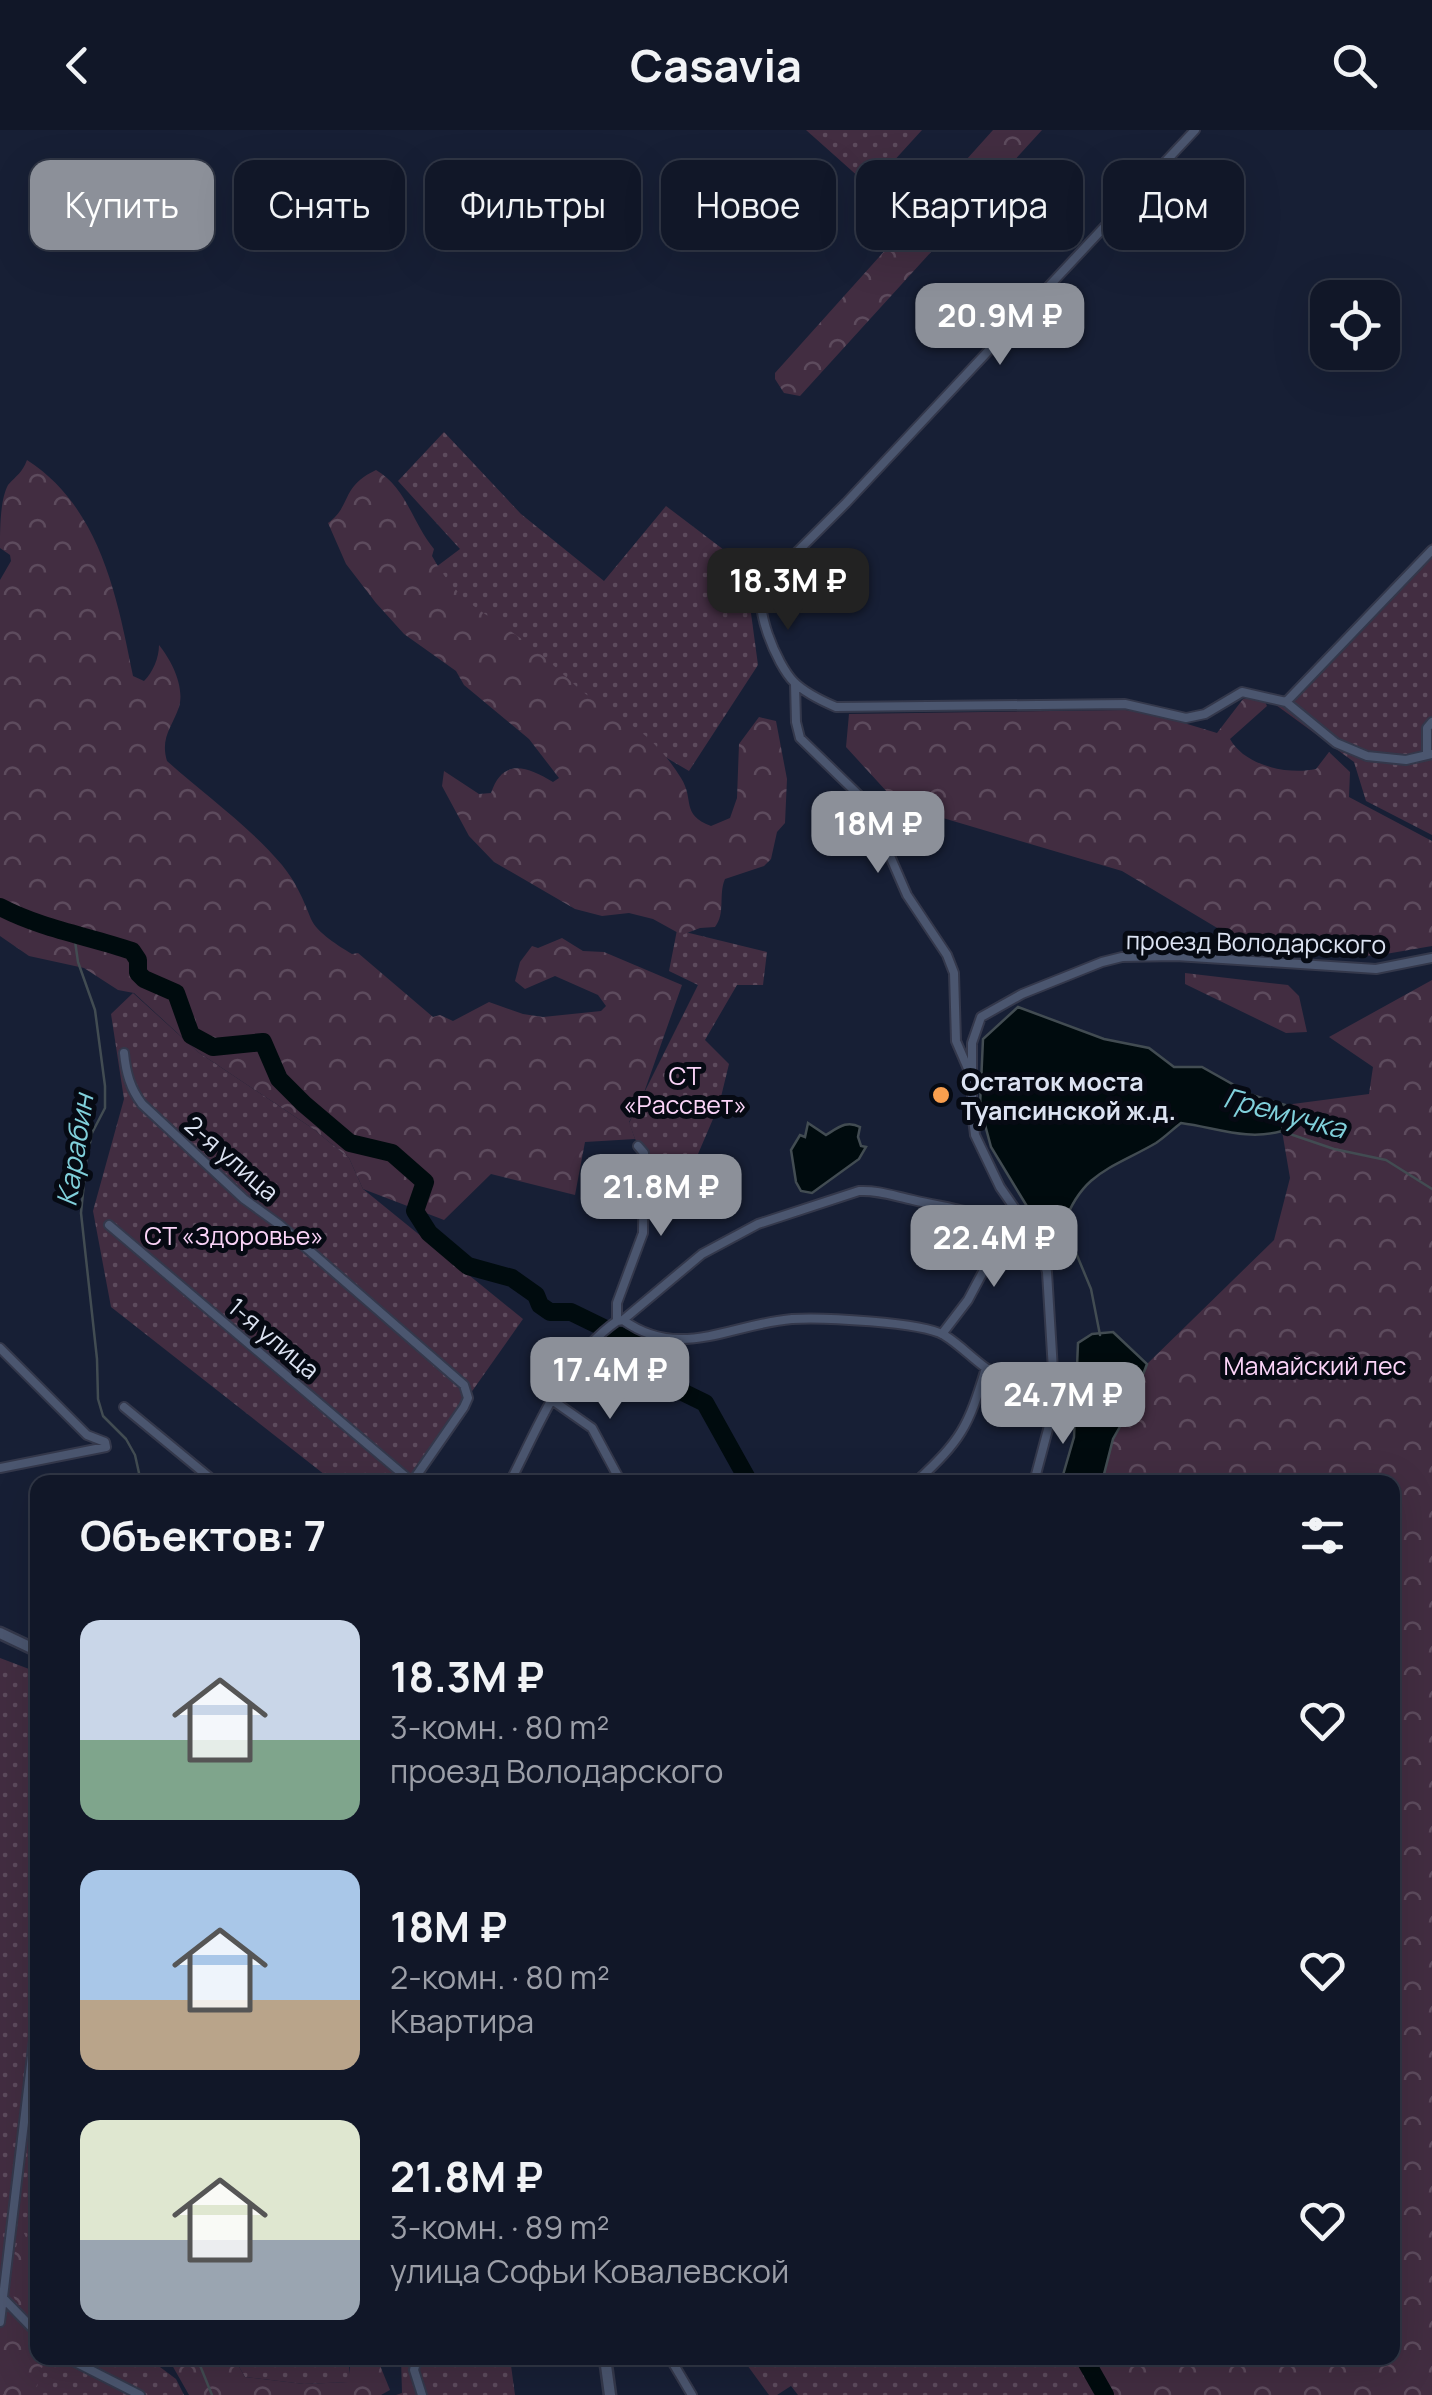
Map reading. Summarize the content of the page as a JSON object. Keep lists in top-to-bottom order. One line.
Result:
{"streets":{"street":["проезд Володарского","2-я улица","1-я улица"]},"water":["Гремучка","Карабин"],"parks":["СТ «Рассвет»","СТ «Здоровье»","Мамайский лес"],"places":["Остаток моста Туапсинской ж.д."],"page":{"header":"Casavia","chip":["Купить","Снять","Фильтры","Новое","Квартира","Дом"],"price":["20.9M ₽","18.3M ₽","18M ₽","21.8M ₽","22.4M ₽","17.4M ₽","24.7M ₽"],"heading":"Объектов: 7","list":[{"name":"18.3M ₽","note":"3-комн. · 80 m² · проезд Володарского"},{"name":"18M ₽","note":"2-комн. · 80 m² · Квартира"},{"name":"21.8M ₽","note":"3-комн. · 89 m² · улица Софьи Ковалевской"}]}}
